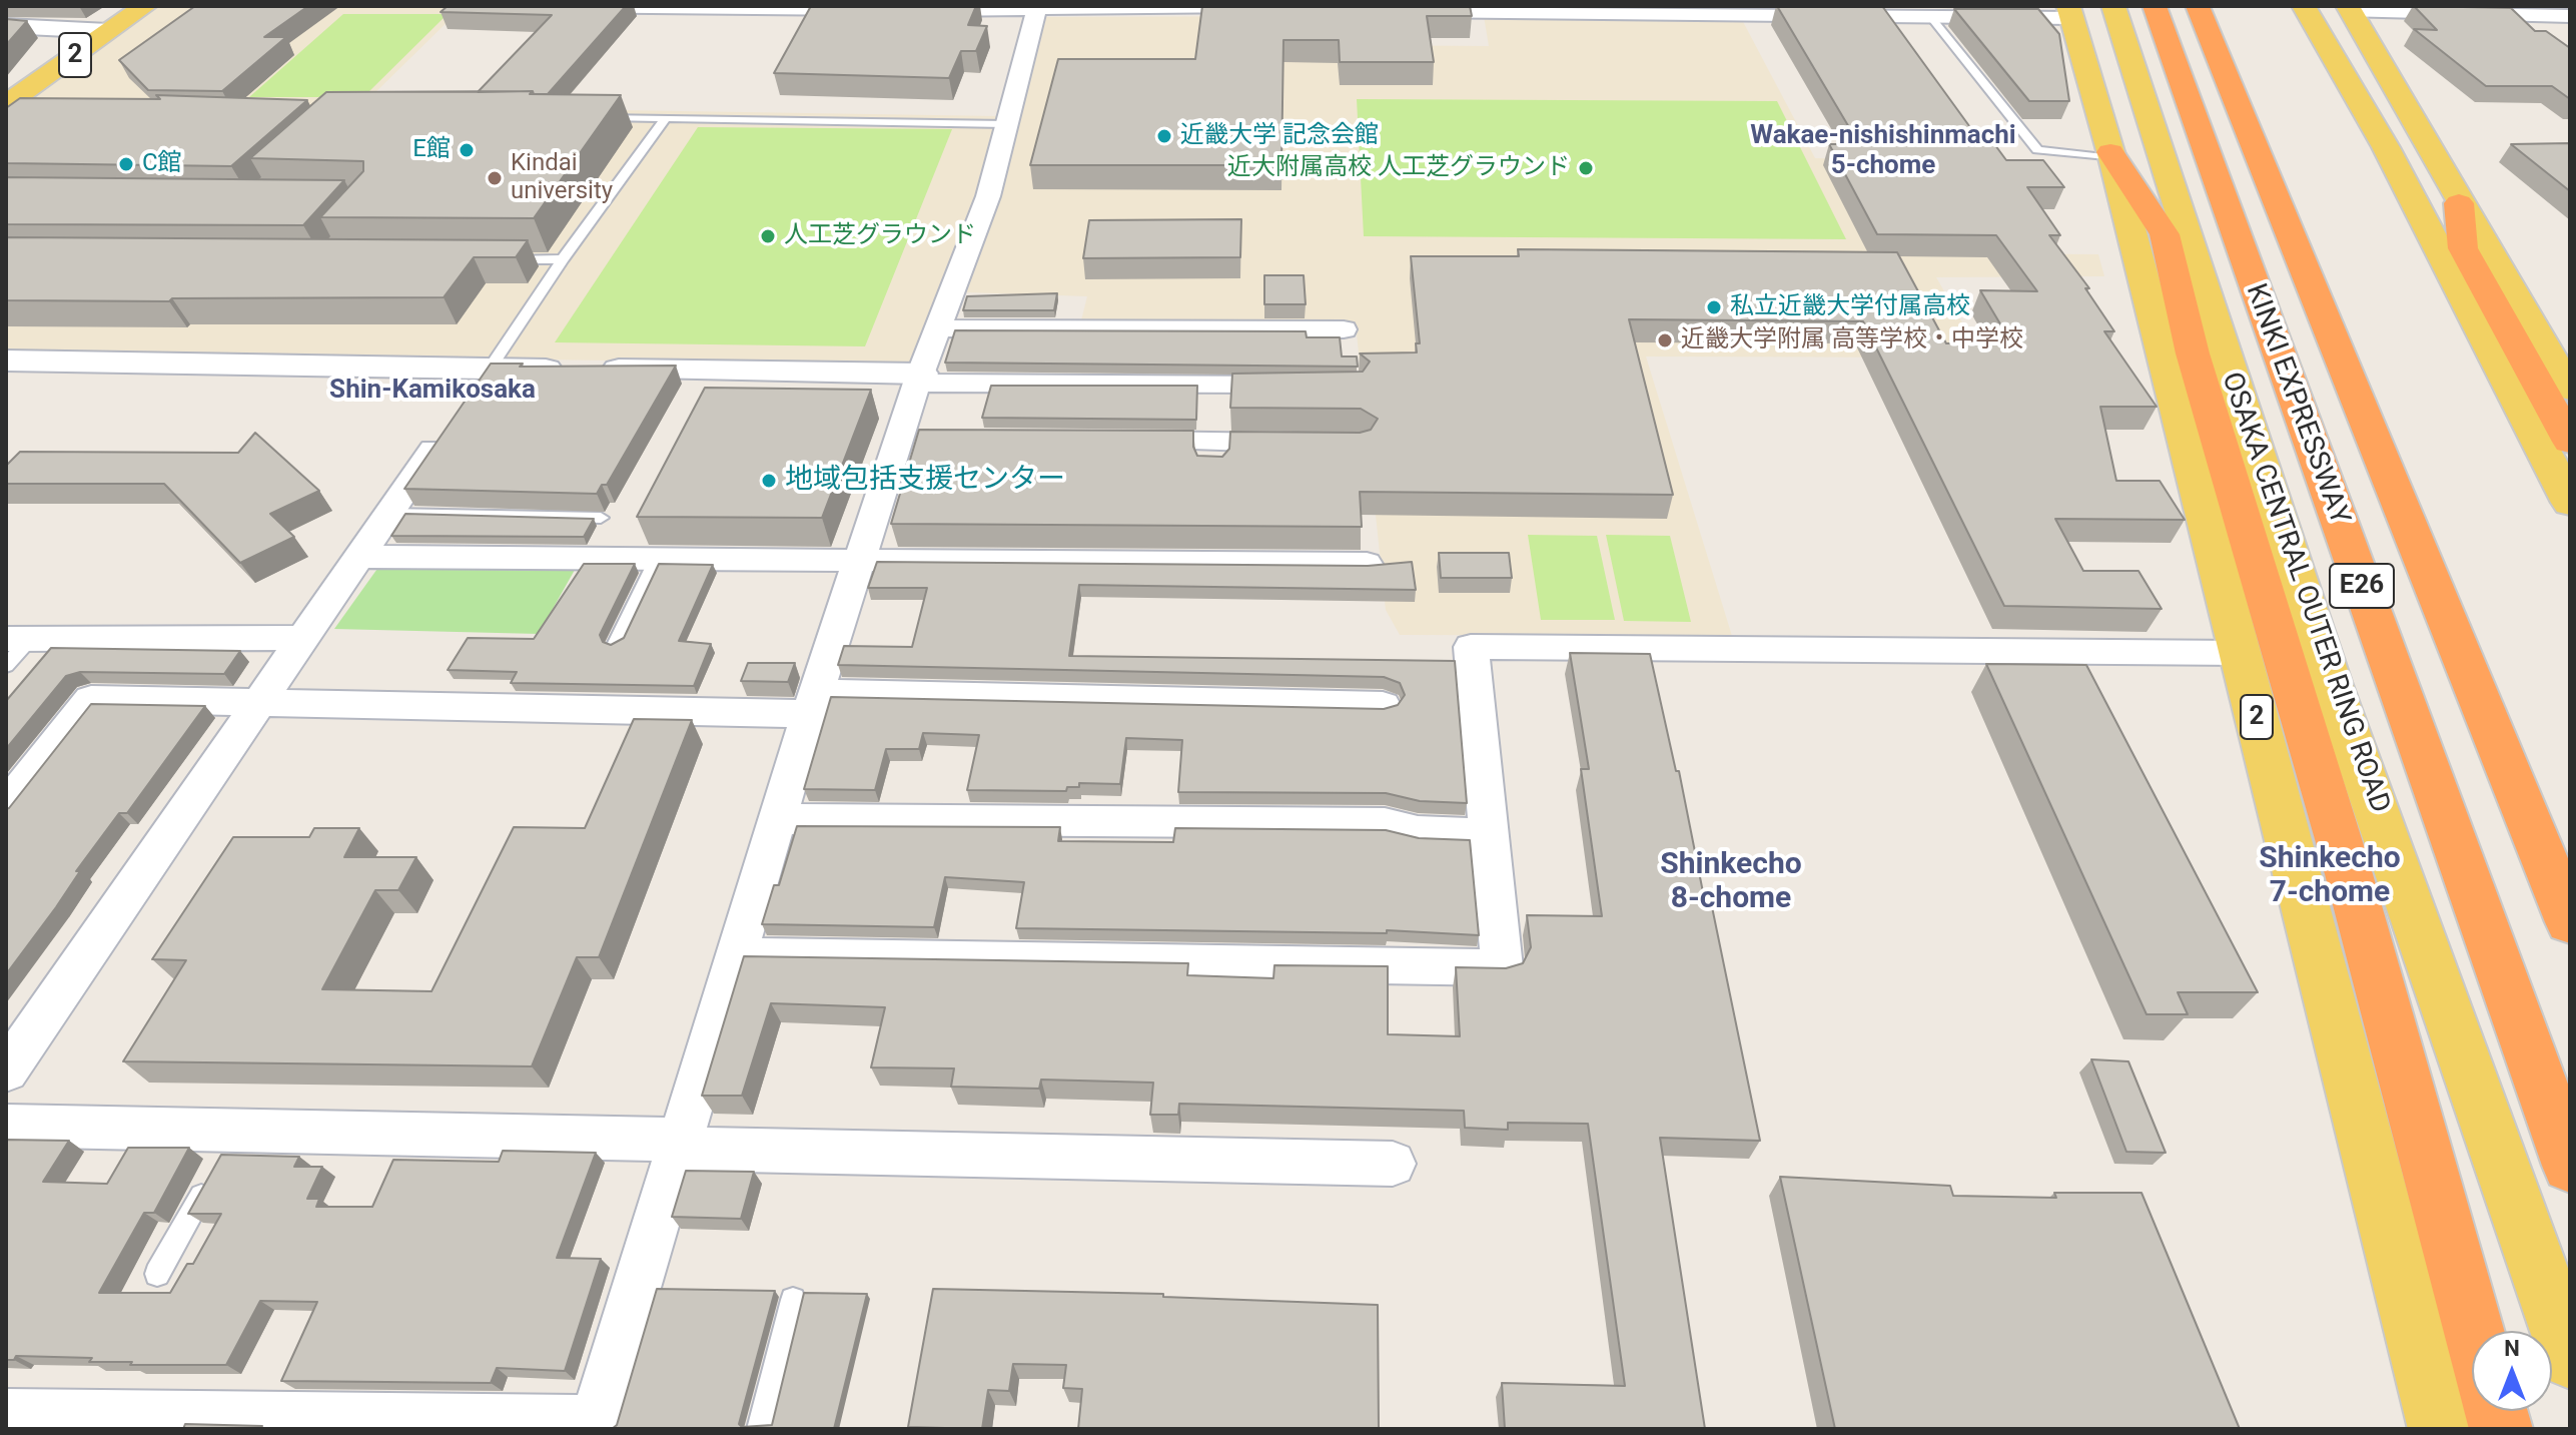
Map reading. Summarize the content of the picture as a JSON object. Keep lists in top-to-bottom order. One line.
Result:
{"streets":{"highway":["KINKI EXPRESSWAY","E26"],"main road":["2","OSAKA CENTRAL OUTER RING ROAD"]},"crossings":[["2","OSAKA CENTRAL OUTER RING ROAD"]],"districts":["Wakae-nishishinmachi 5-chome","Shin-Kamikosaka","Shinkecho 7-chome","Shinkecho 8-chome"],"places":["近畿大学 記念会館","E館","C館","近大附属高校 人工芝グラウンド","Kindai university","人工芝グラウンド","私立近畿大学付属高校","近畿大学附属 高等学校・中学校","地域包括支援センター"],"north":"top"}
